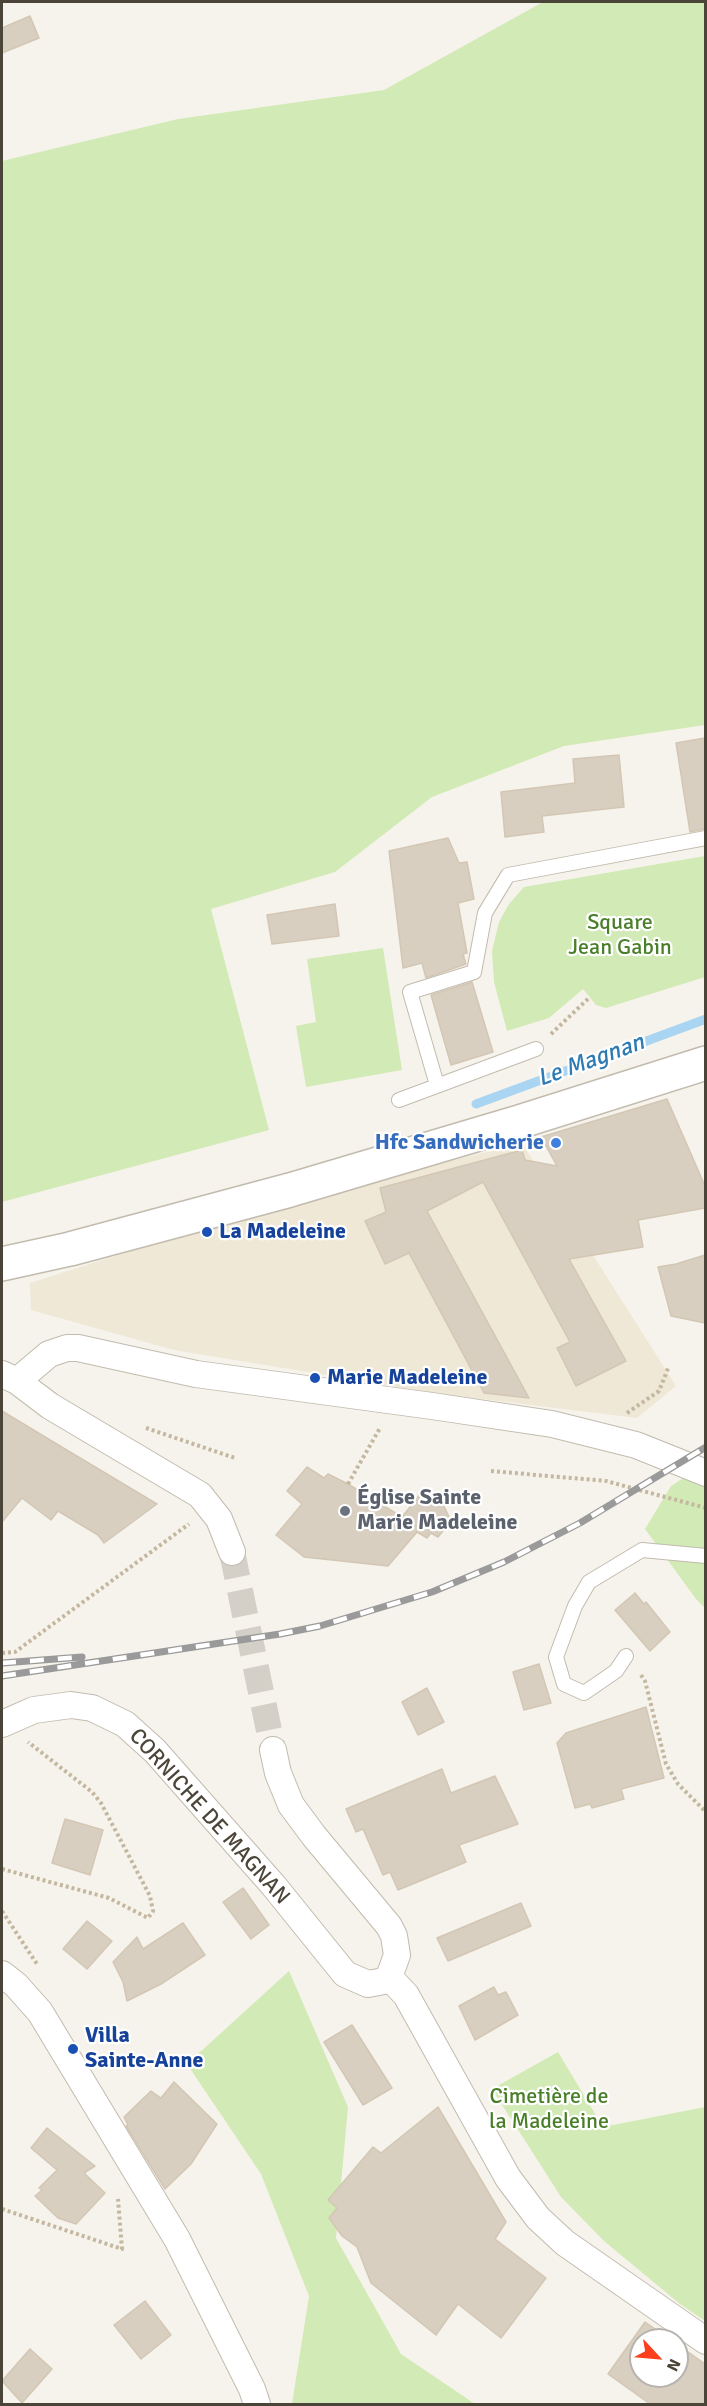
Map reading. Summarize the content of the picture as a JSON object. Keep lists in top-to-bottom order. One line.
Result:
{"streets":{"street":["CORNICHE DE MAGNAN"]},"water":["Le Magnan"],"parks":["Square Jean Gabin","Cimetière de la Madeleine"],"places":["Hfc Sandwicherie","La Madeleine","Marie Madeleine","Église Sainte Marie Madeleine","Villa Sainte-Anne"],"north":"bottom right"}
